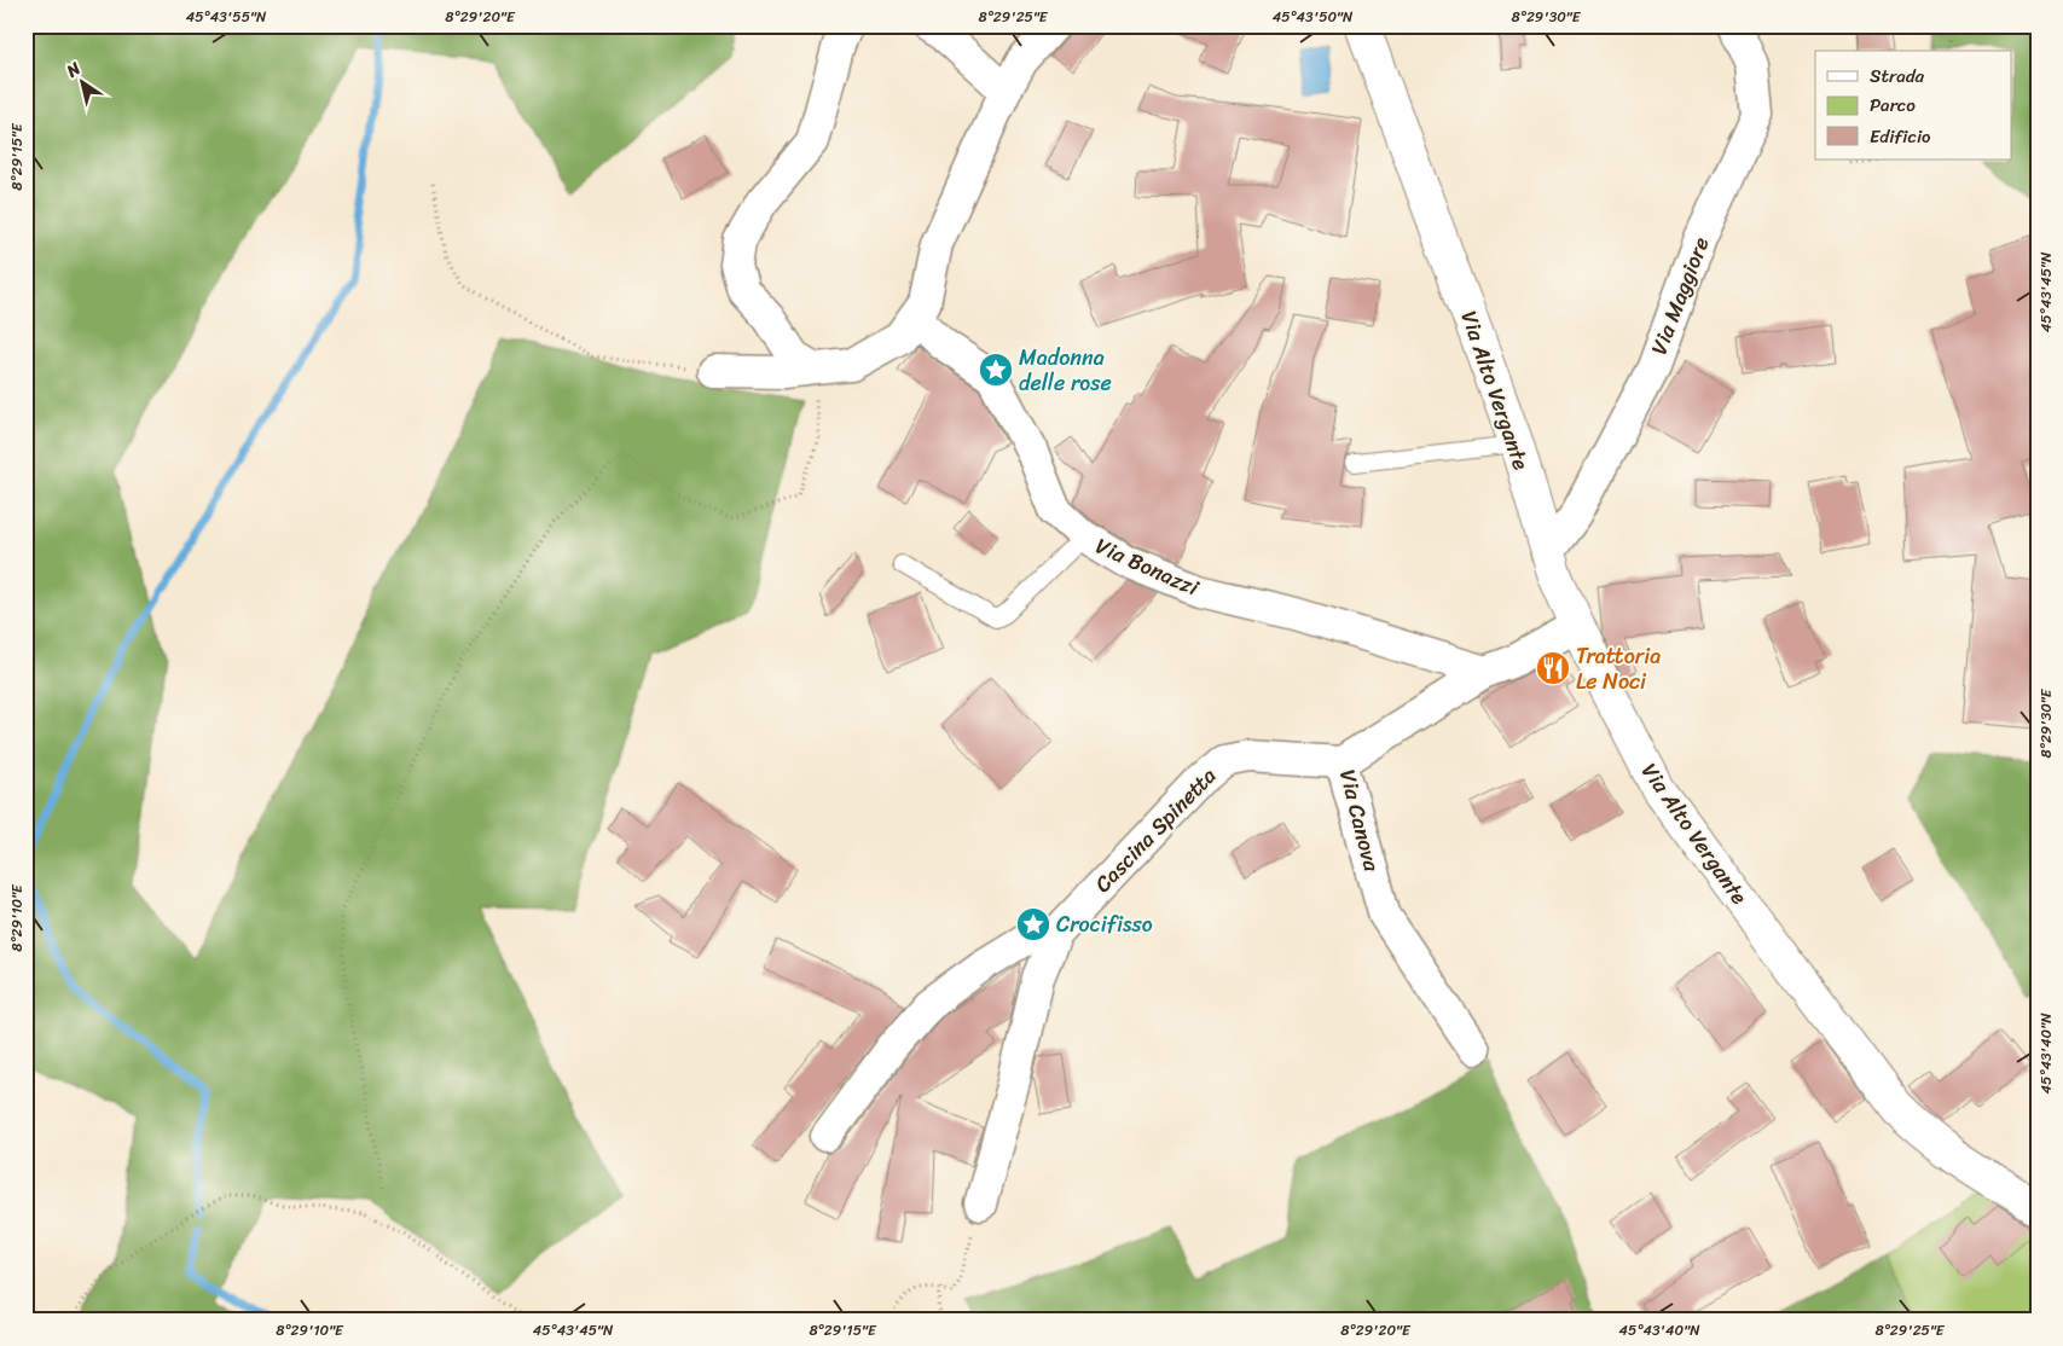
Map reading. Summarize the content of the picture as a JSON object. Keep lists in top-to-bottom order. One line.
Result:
{"streets":{"main road":["Via Alto Vergante"],"street":["Via Maggiore","Via Bonazzi","Via Canova","Cascina Spinetta"]},"crossings":[["Via Maggiore","Via Alto Vergante"],["Via Alto Vergante","Via Canova"],["Via Bonazzi","Via Canova"],["Via Canova","Cascina Spinetta"]],"places":{"place":["Madonna delle rose","Crocifisso"],"restaurant":["Trattoria Le Noci"]},"legend":["Strada","Parco","Edificio"],"north":"top left","coordinates":["45°43'55\"N","8°29'20\"E","8°29'25\"E","45°43'50\"N","8°29'30\"E","8°29'15\"E","45°43'45\"N","8°29'10\"E","45°43'40\"N"]}
